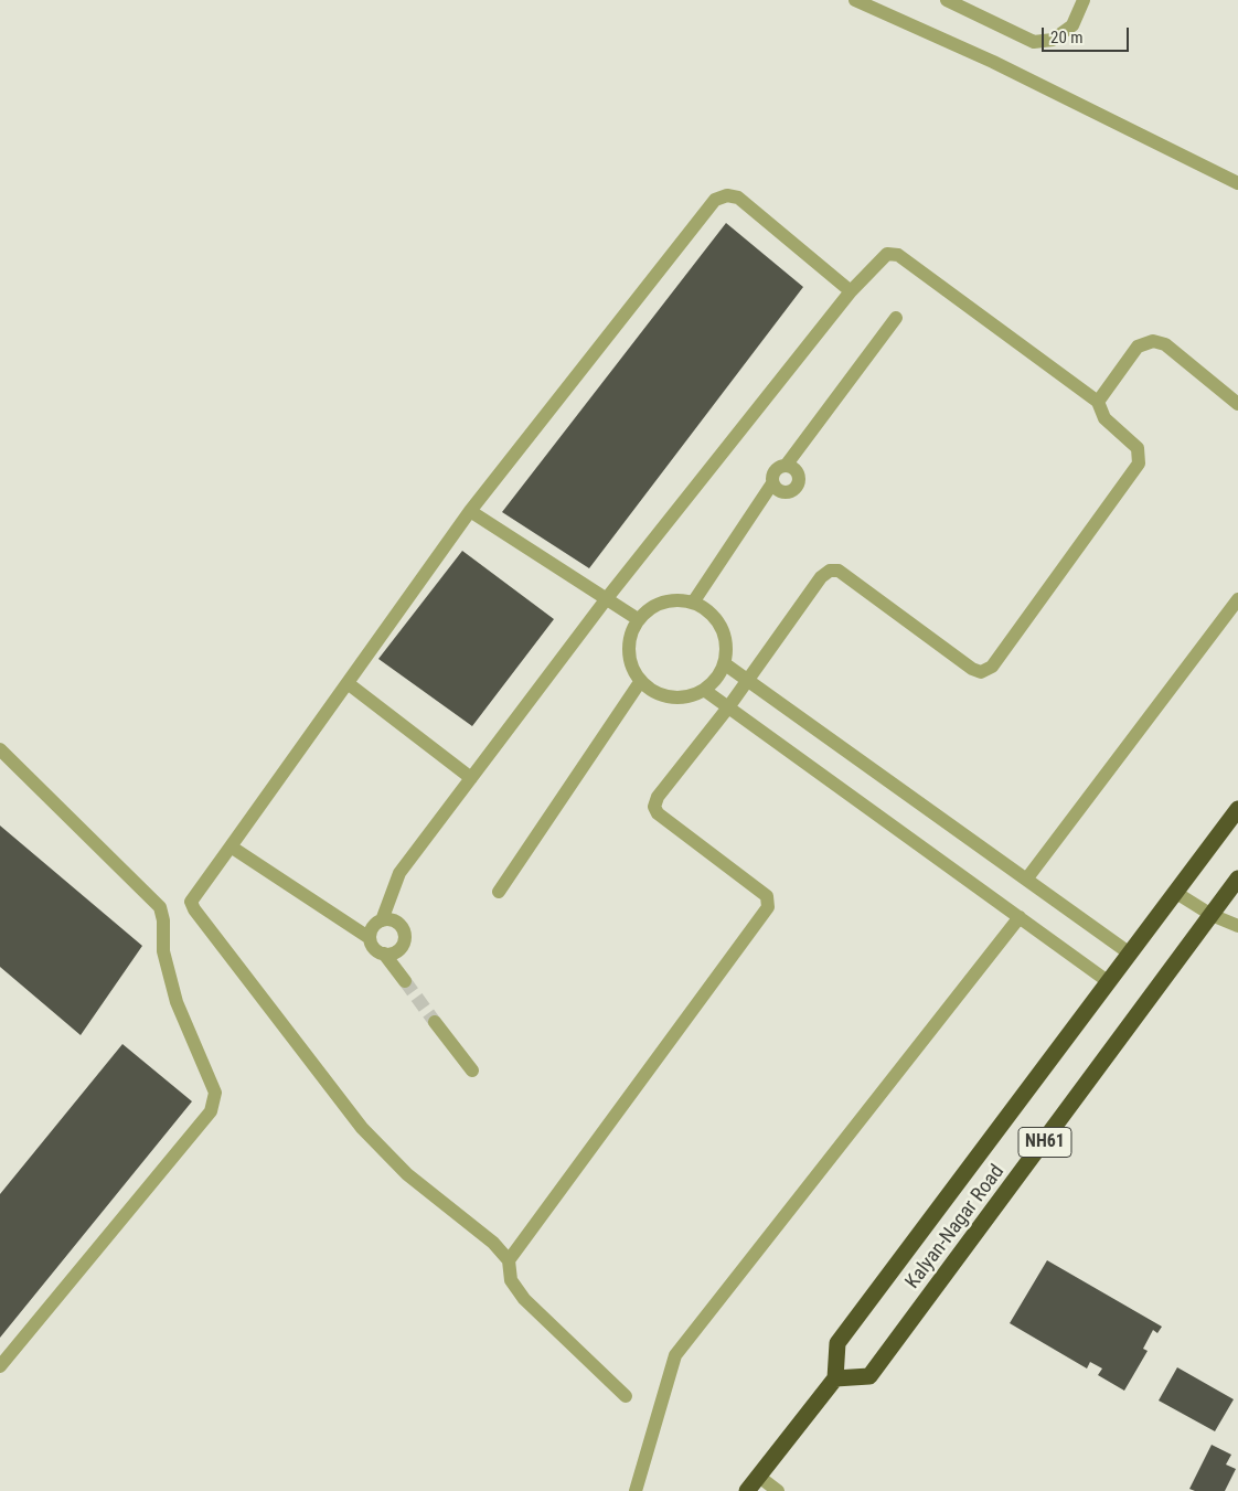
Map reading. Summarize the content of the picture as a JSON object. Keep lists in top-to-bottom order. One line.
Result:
{"streets":{"highway":["NH61","Kalyan-Nagar Road"]},"scale_bar":"20 m"}
